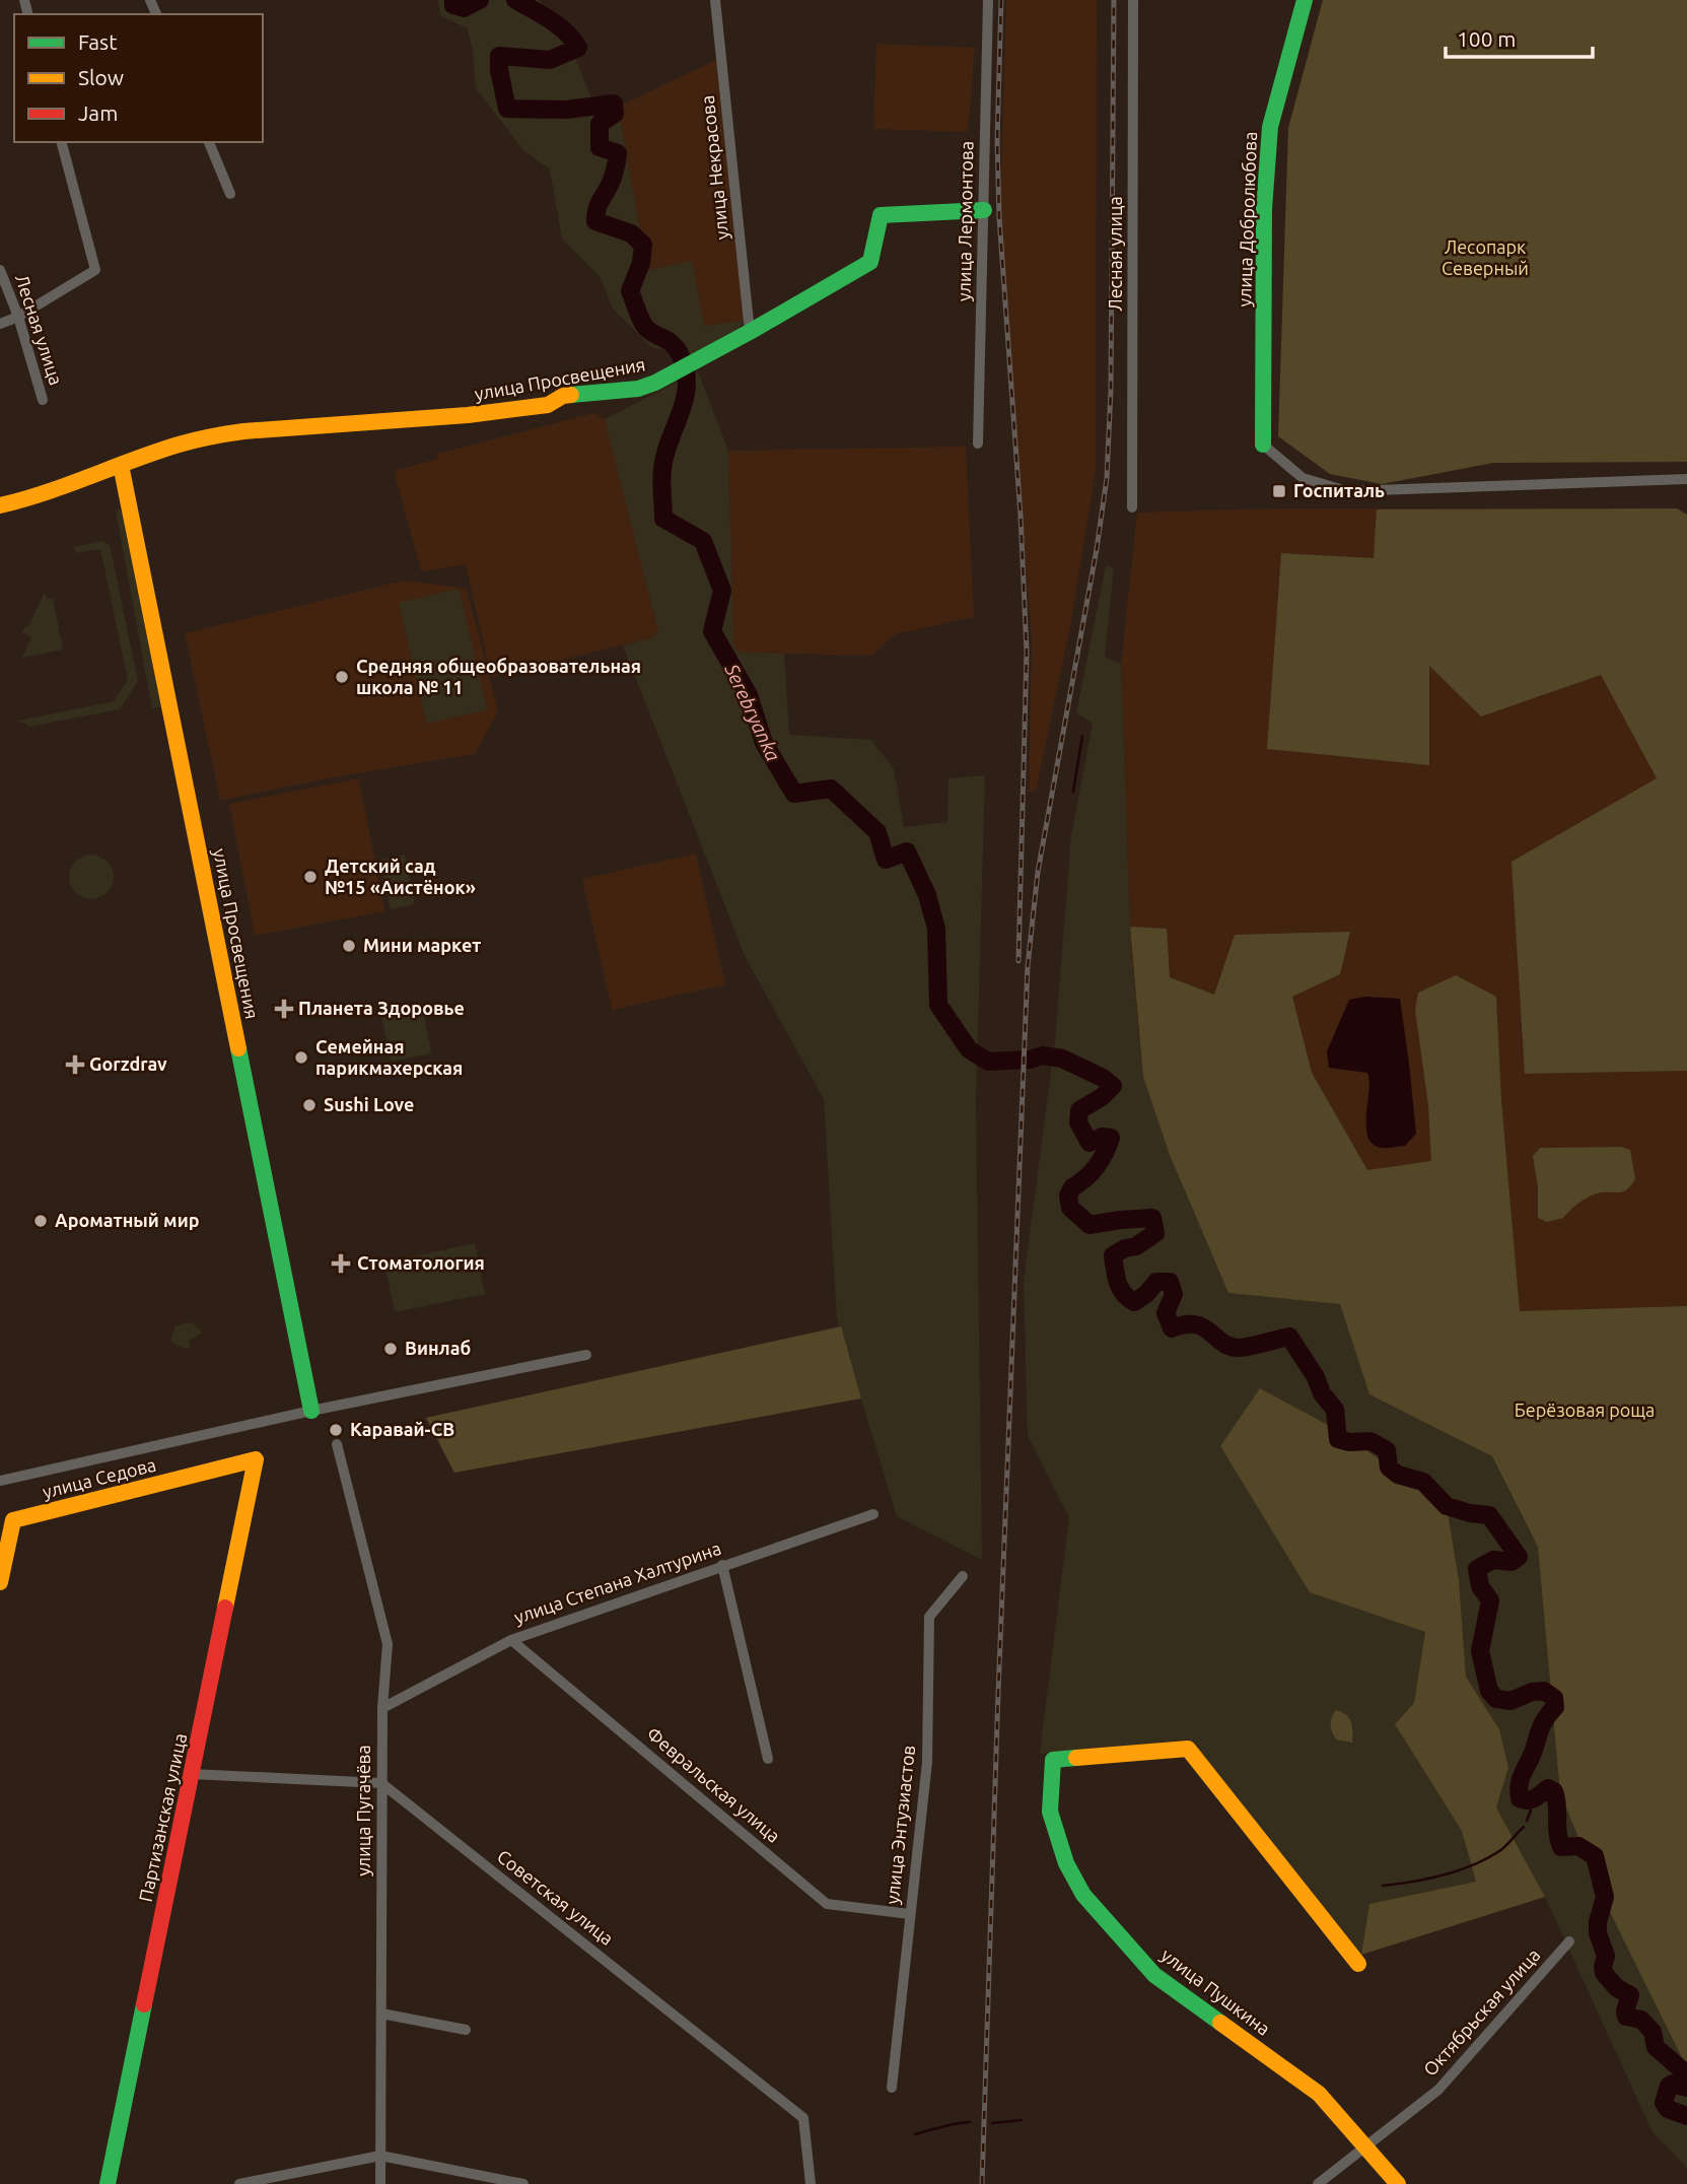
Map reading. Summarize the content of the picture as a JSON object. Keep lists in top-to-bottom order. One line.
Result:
{"streets":{"street":["улица Некрасова","улица Добролюбова","улица Лермонтова","Лесная улица","улица Просвещения","улица Седова","улица Степана Халтурина","Февральская улица","улица Пугачёва","Партизанская улица","улица Энтузиастов","Советская улица","улица Пушкина","Октябрьская улица"]},"crossings":[["улица Некрасова","улица Просвещения"],["улица Лермонтова","улица Просвещения"],["улица Седова","Партизанская улица"],["улица Степана Халтурина","Февральская улица"],["улица Степана Халтурина","улица Пугачёва"],["Февральская улица","улица Энтузиастов"],["улица Пугачёва","Советская улица"],["улица Пушкина","Октябрьская улица"]],"water":["Serebryanka"],"parks":["Лесопарк Северный","Берёзовая роща"],"places":{"transit":["Госпиталь"],"other":["Средняя общеобразовательная школа № 11","Детский сад №15 «Аистёнок»","Мини маркет","Семейная парикмахерская","Sushi Love","Ароматный мир","Винлаб","Каравай-СВ"],"health":["Планета Здоровье","Gorzdrav","Стоматология"]},"legend":["Fast","Slow","Jam"],"scale_bar":"100 m"}
